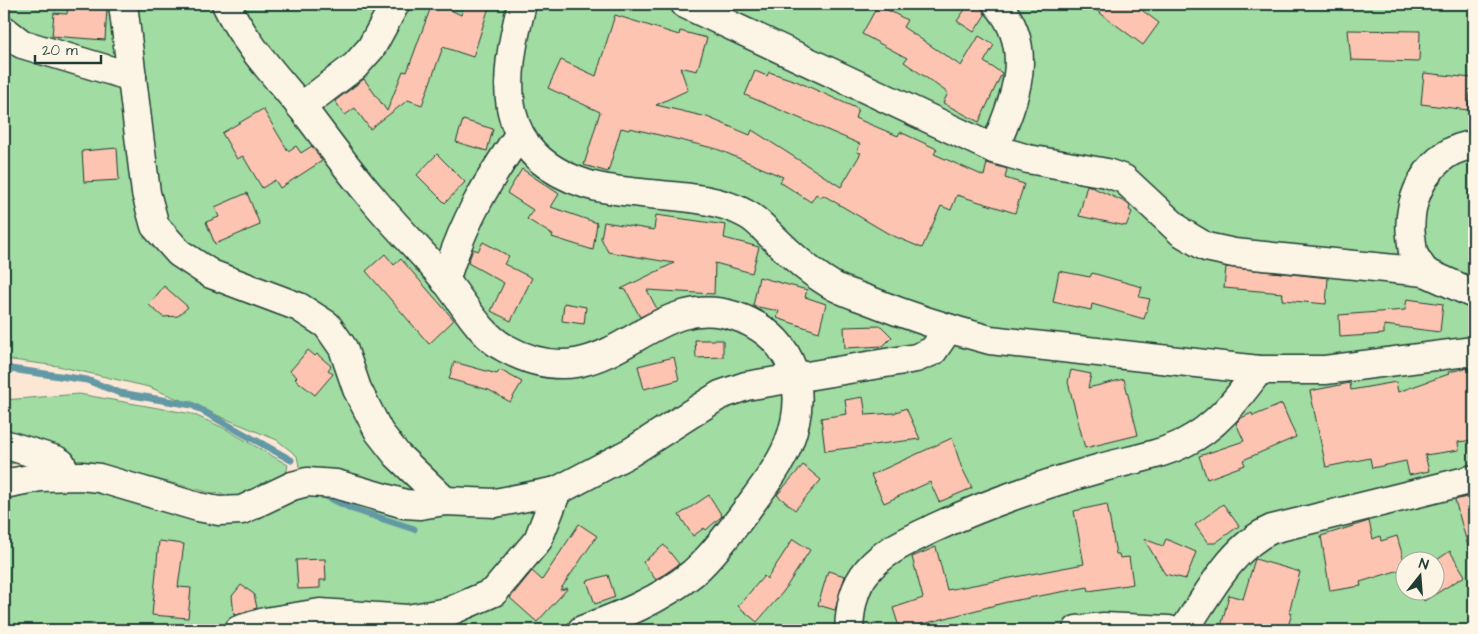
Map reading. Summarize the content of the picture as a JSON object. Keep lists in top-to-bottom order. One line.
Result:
{"scale_bar":"20 m","north":"top"}
